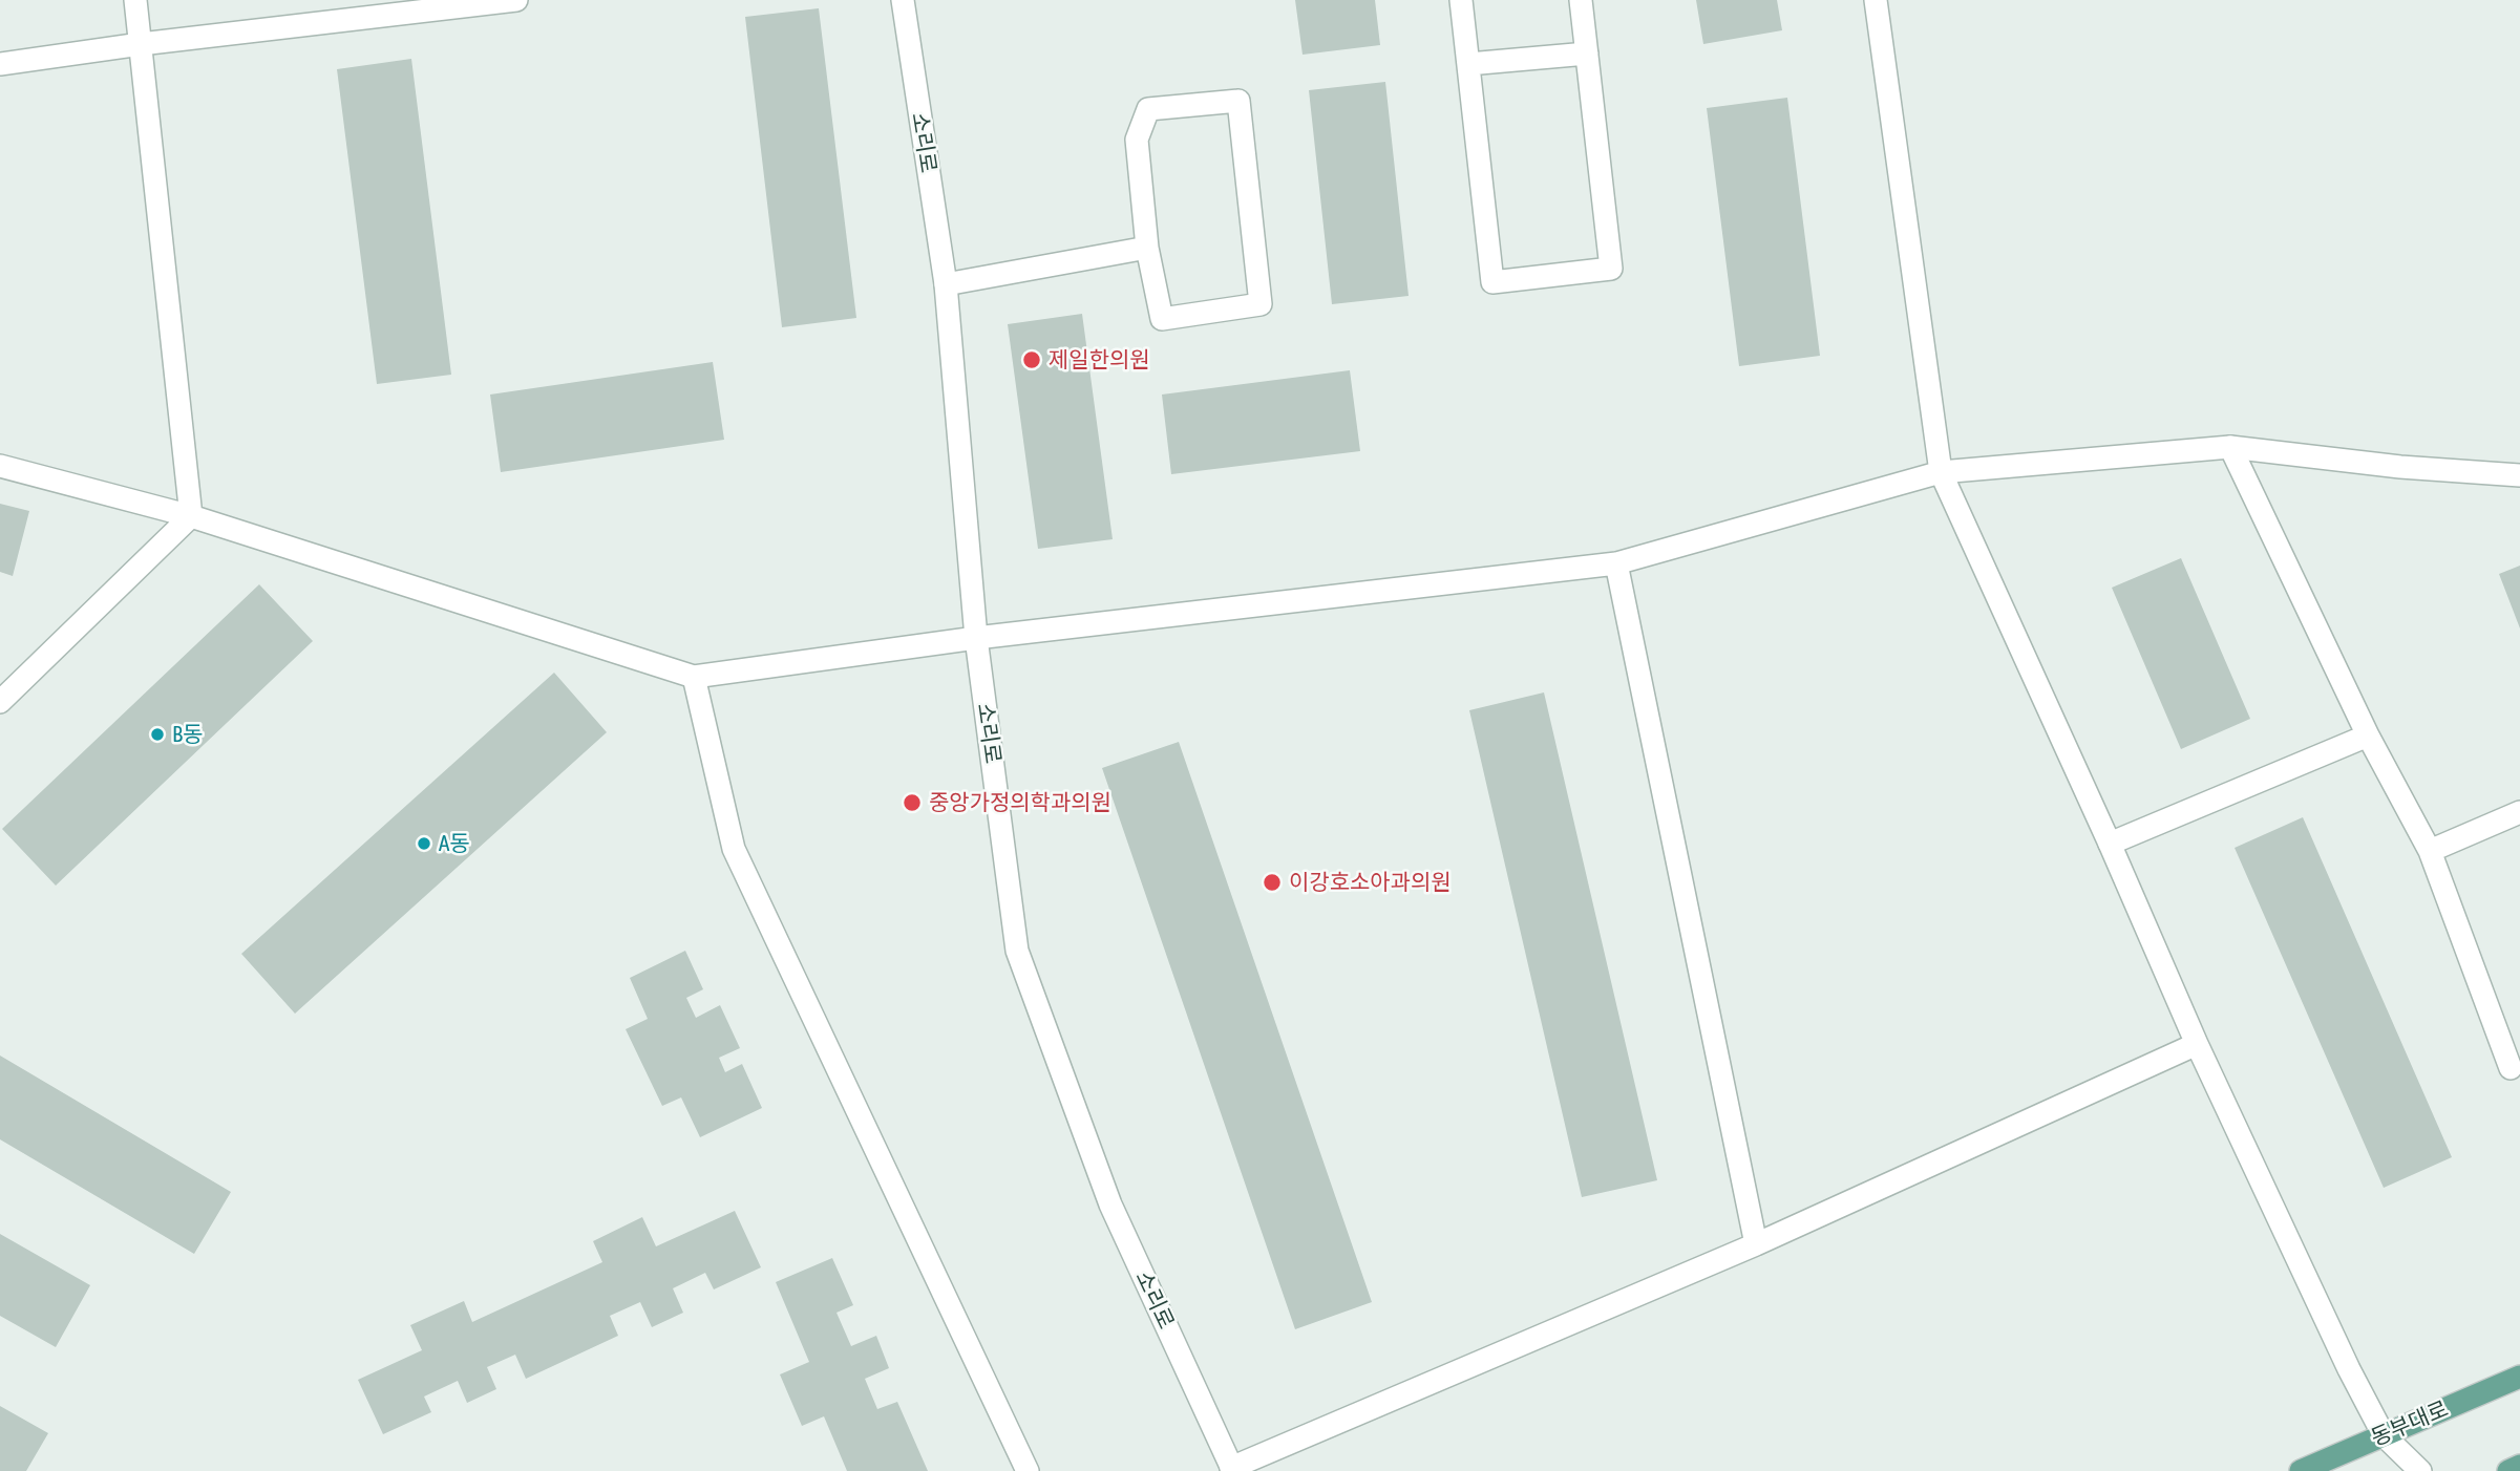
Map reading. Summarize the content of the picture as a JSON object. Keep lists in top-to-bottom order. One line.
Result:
{"streets":{"main road":["동부대로"],"street":["소리로"]},"places":["제일한의원","B동","중앙가정의학과의원","A동","이강호소아과의원"]}
